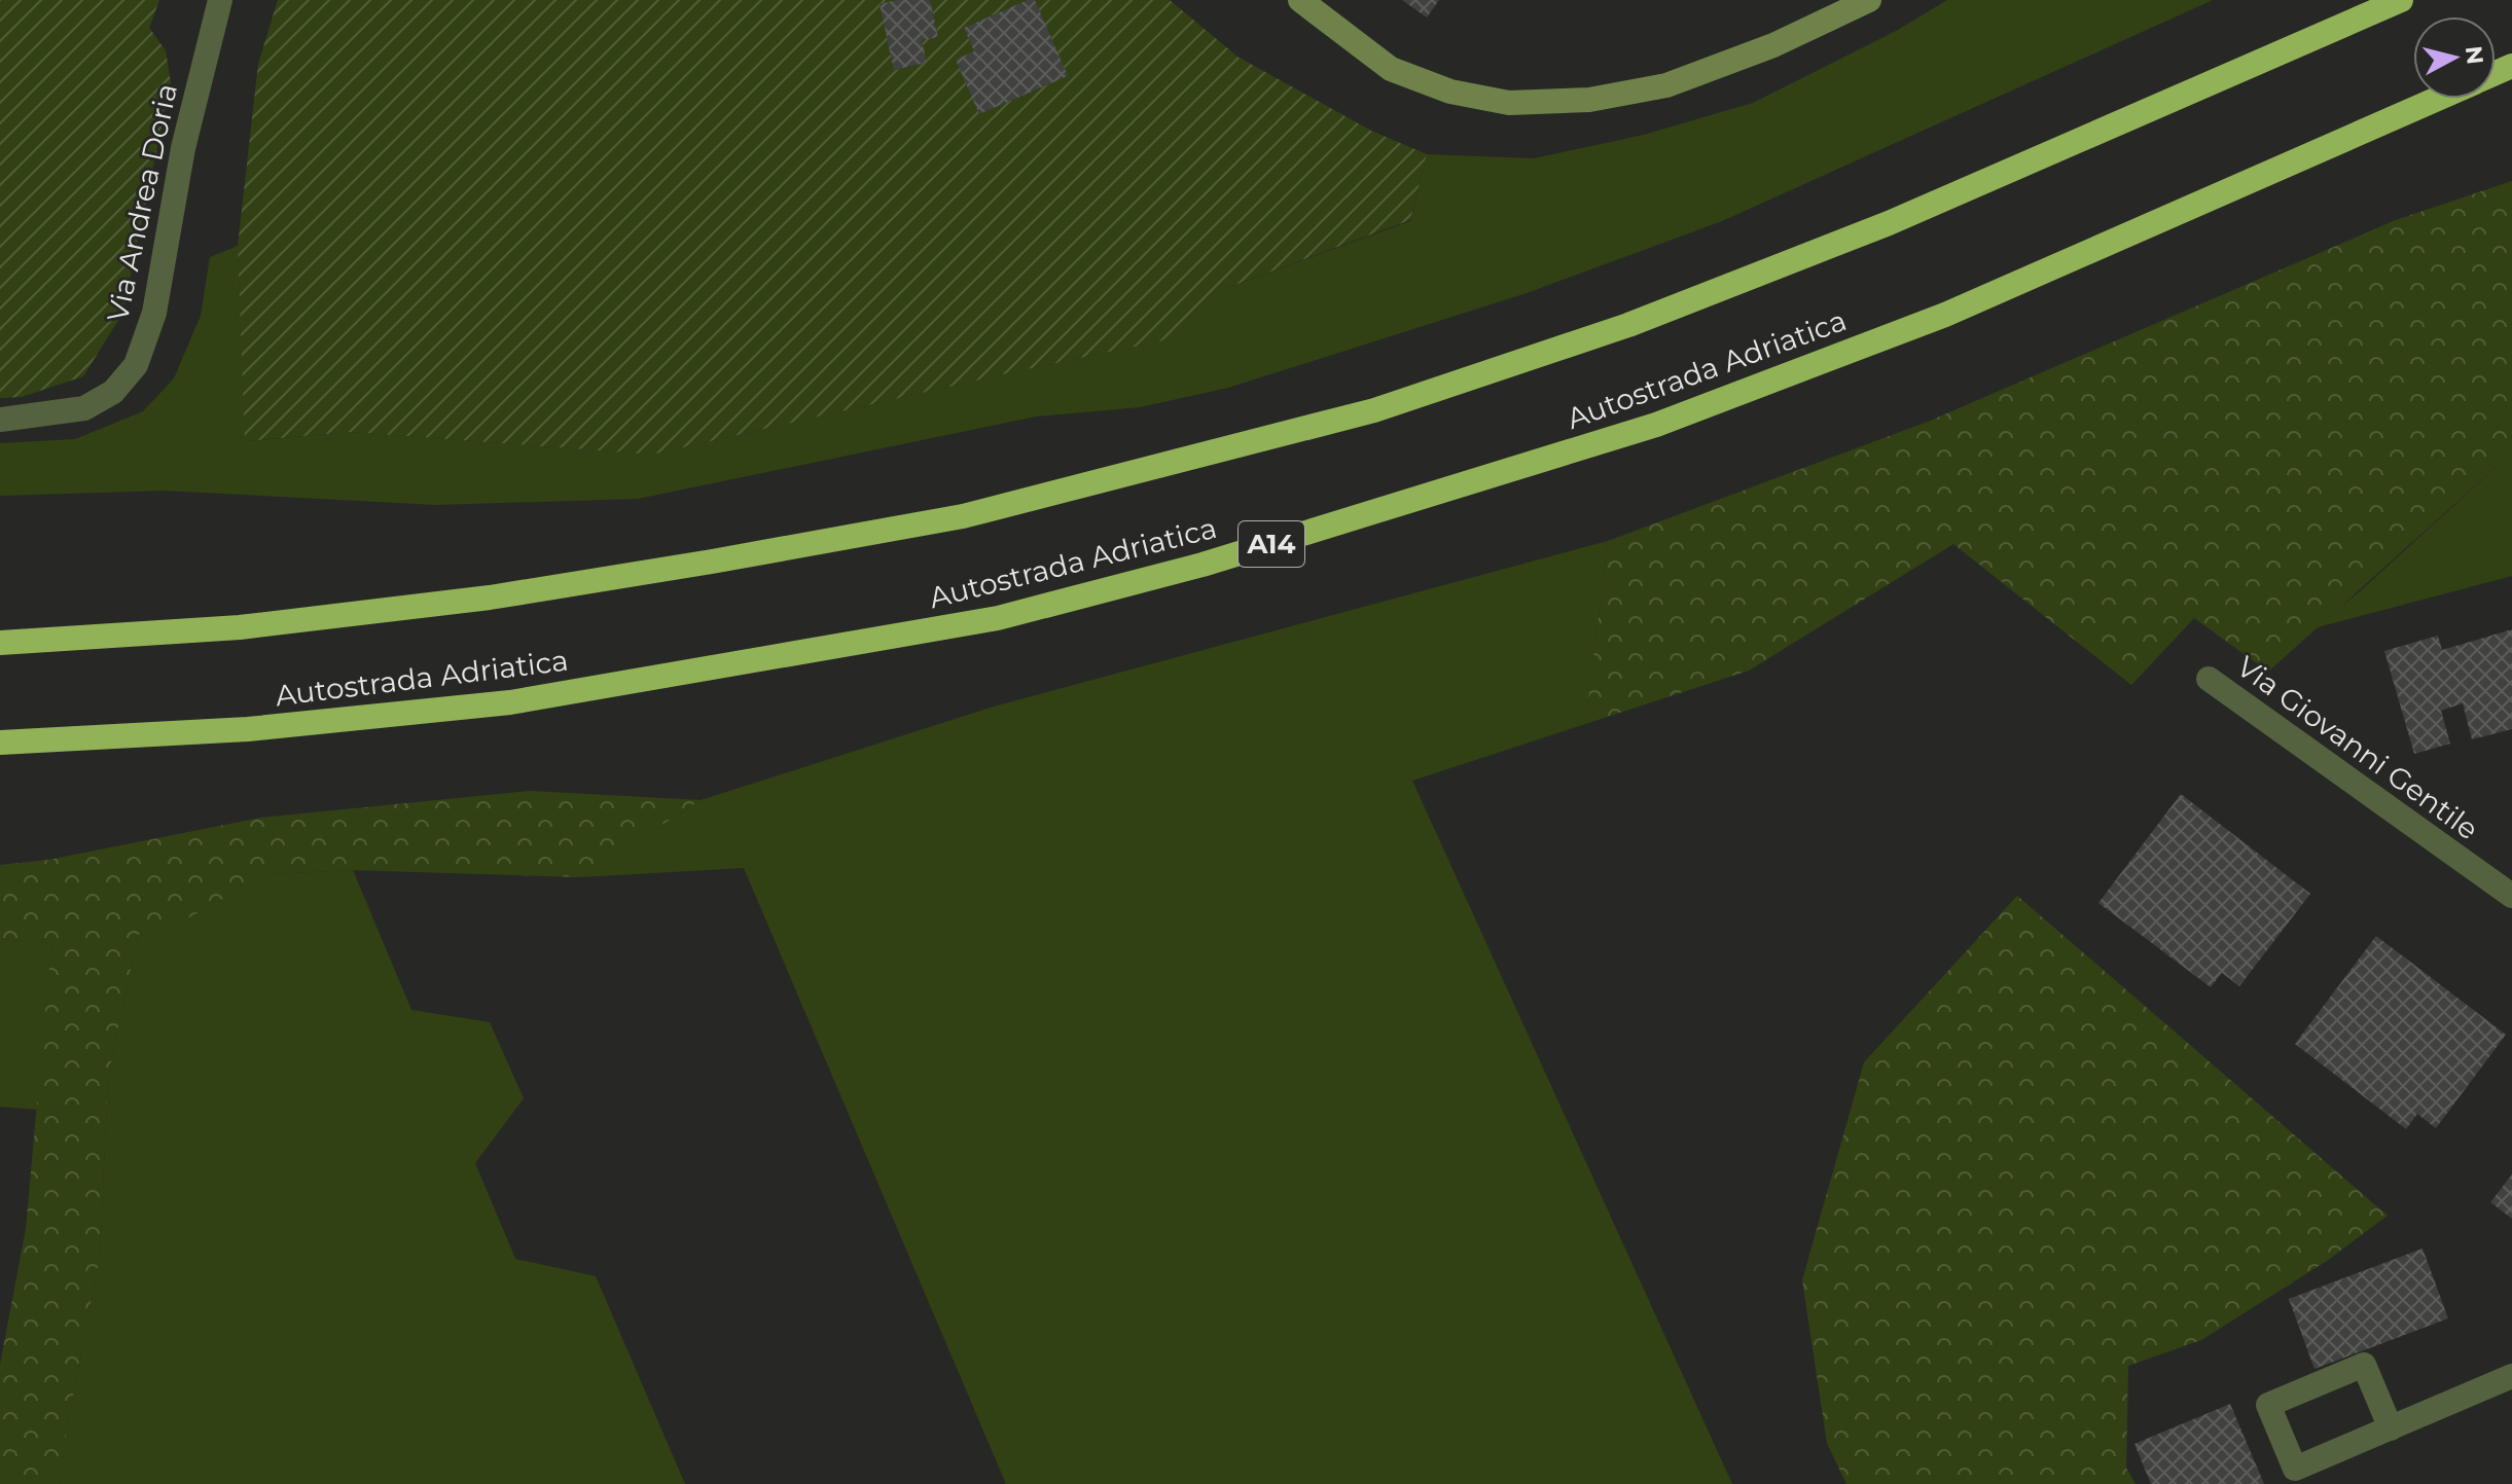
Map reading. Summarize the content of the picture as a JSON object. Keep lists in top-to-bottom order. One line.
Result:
{"streets":{"highway":["Autostrada Adriatica","A14"],"street":["Via Andrea Doria","Via Giovanni Gentile"]},"north":"right"}
